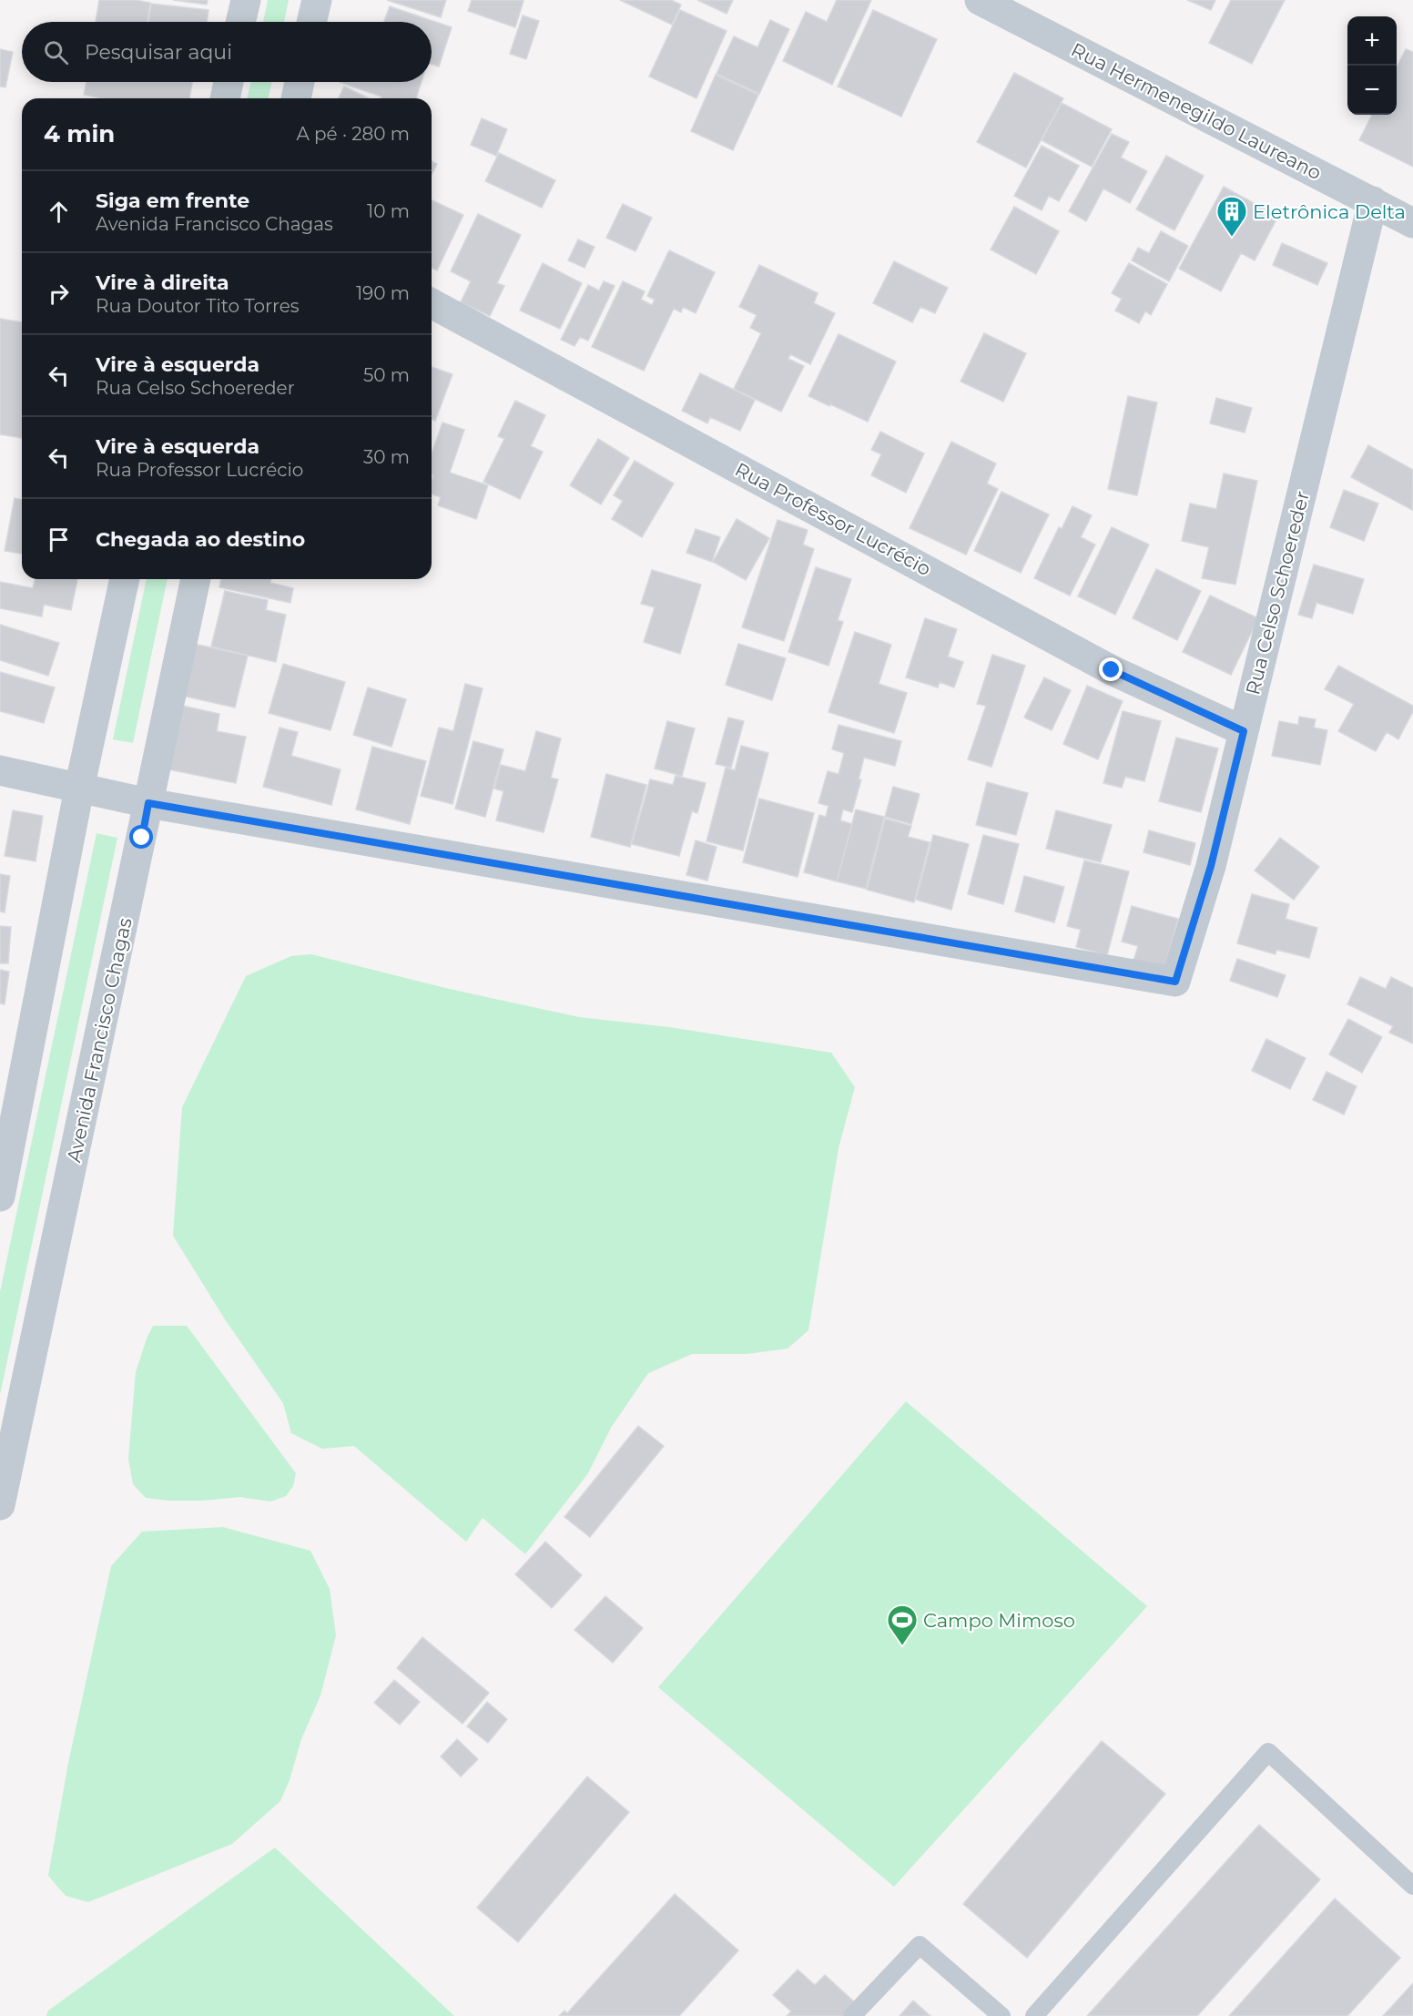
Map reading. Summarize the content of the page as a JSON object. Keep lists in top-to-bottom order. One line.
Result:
{"streets":{"street":["Rua Hermenegildo Laureano","Rua Professor Lucrécio","Rua Celso Schoereder","Avenida Francisco Chagas"]},"crossings":[["Rua Hermenegildo Laureano","Rua Celso Schoereder"],["Rua Professor Lucrécio","Rua Celso Schoereder"],["Rua Celso Schoereder","Avenida Francisco Chagas"]],"places":{"building":["Eletrônica Delta"],"sports":["Campo Mimoso"]},"page":{"map_buttons":["+","−"],"search":"Pesquisar aqui","heading":["4 min","A pé · 280 m"],"list":[["Siga em frente","Avenida Francisco Chagas","10 m"],["Vire à direita","Rua Doutor Tito Torres","190 m"],["Vire à esquerda","Rua Celso Schoereder","50 m"],["Vire à esquerda","Rua Professor Lucrécio","30 m"],"Chegada ao destino"]}}
